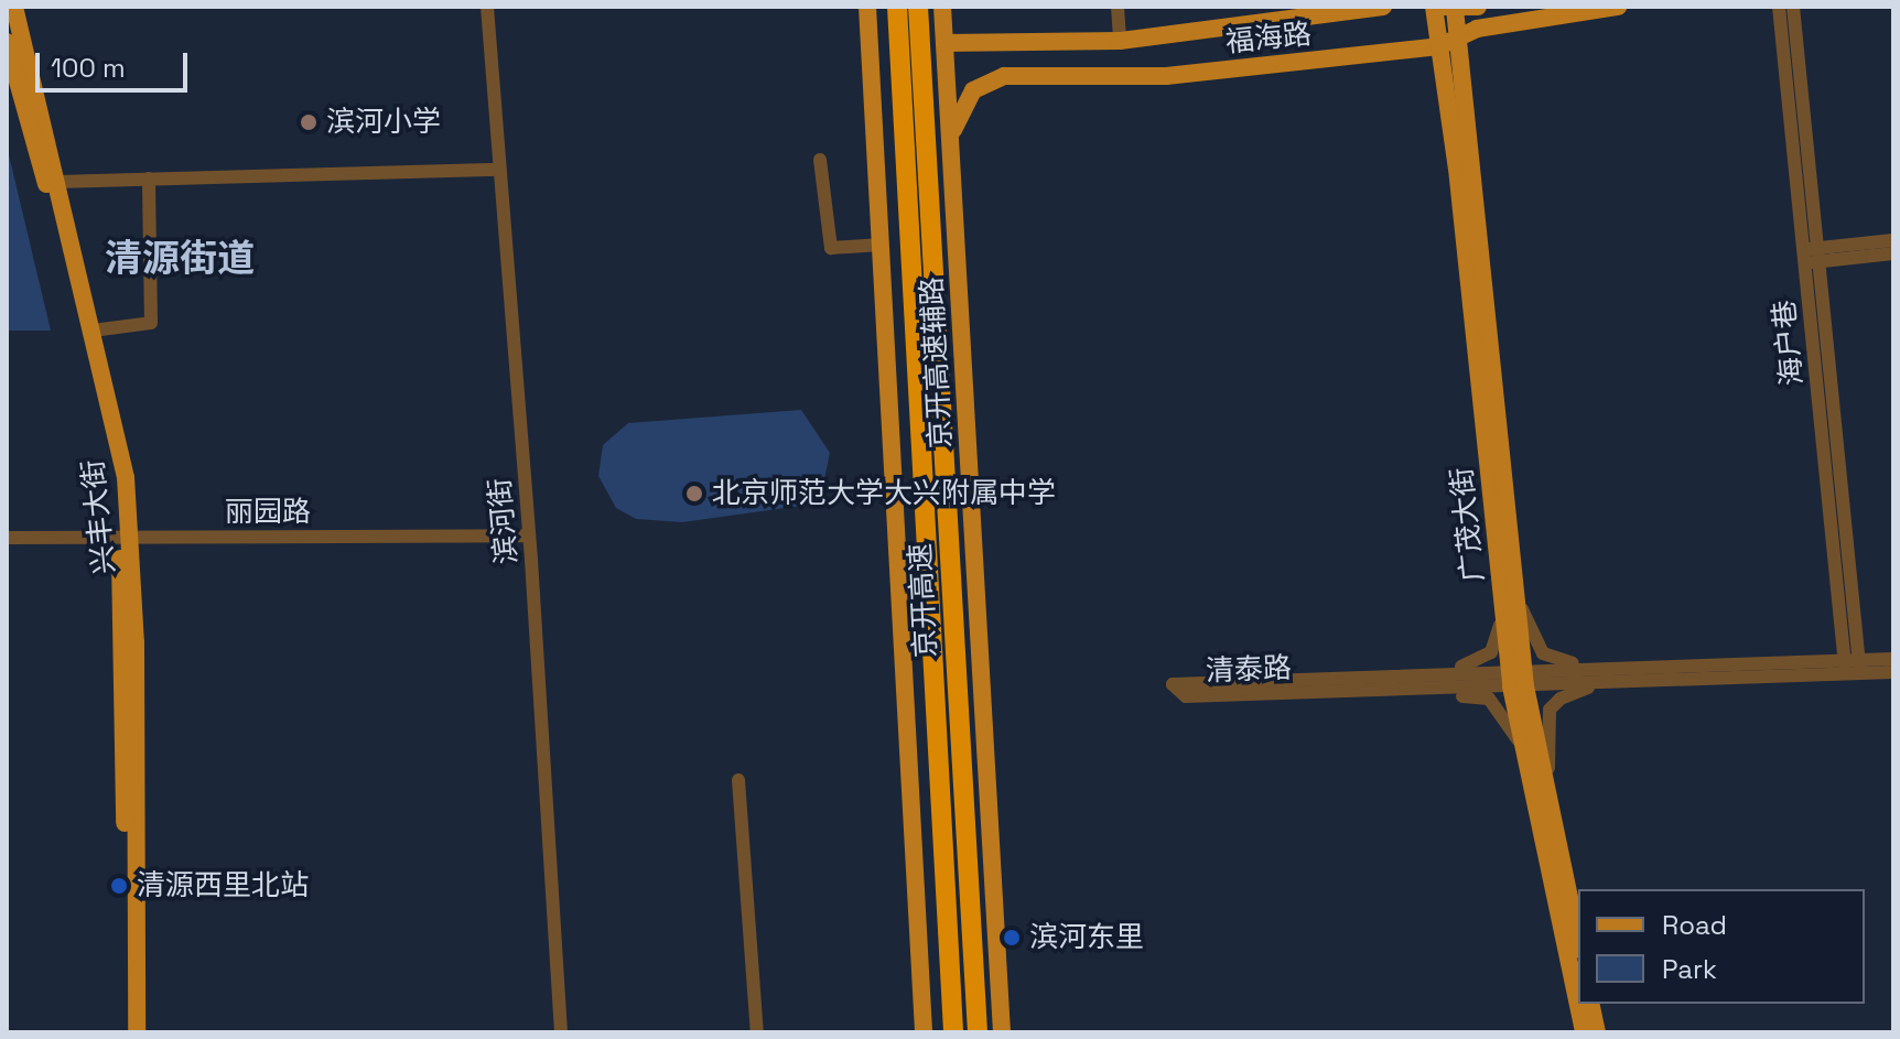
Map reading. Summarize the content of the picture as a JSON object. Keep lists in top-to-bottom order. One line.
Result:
{"streets":{"highway":["京开高速"],"main road":["福海路","京开高速辅路","兴丰大街","广茂大街"],"street":["海户巷","丽园路","滨河街","清泰路"]},"crossings":[["福海路","京开高速辅路"],["福海路","广茂大街"],["海户巷","清泰路"],["丽园路","兴丰大街"],["丽园路","滨河街"],["广茂大街","清泰路"]],"districts":["清源街道"],"places":["滨河小学","北京师范大学大兴附属中学","清源西里北站","滨河东里"],"legend":["Road","Park"],"scale_bar":"100 m"}
